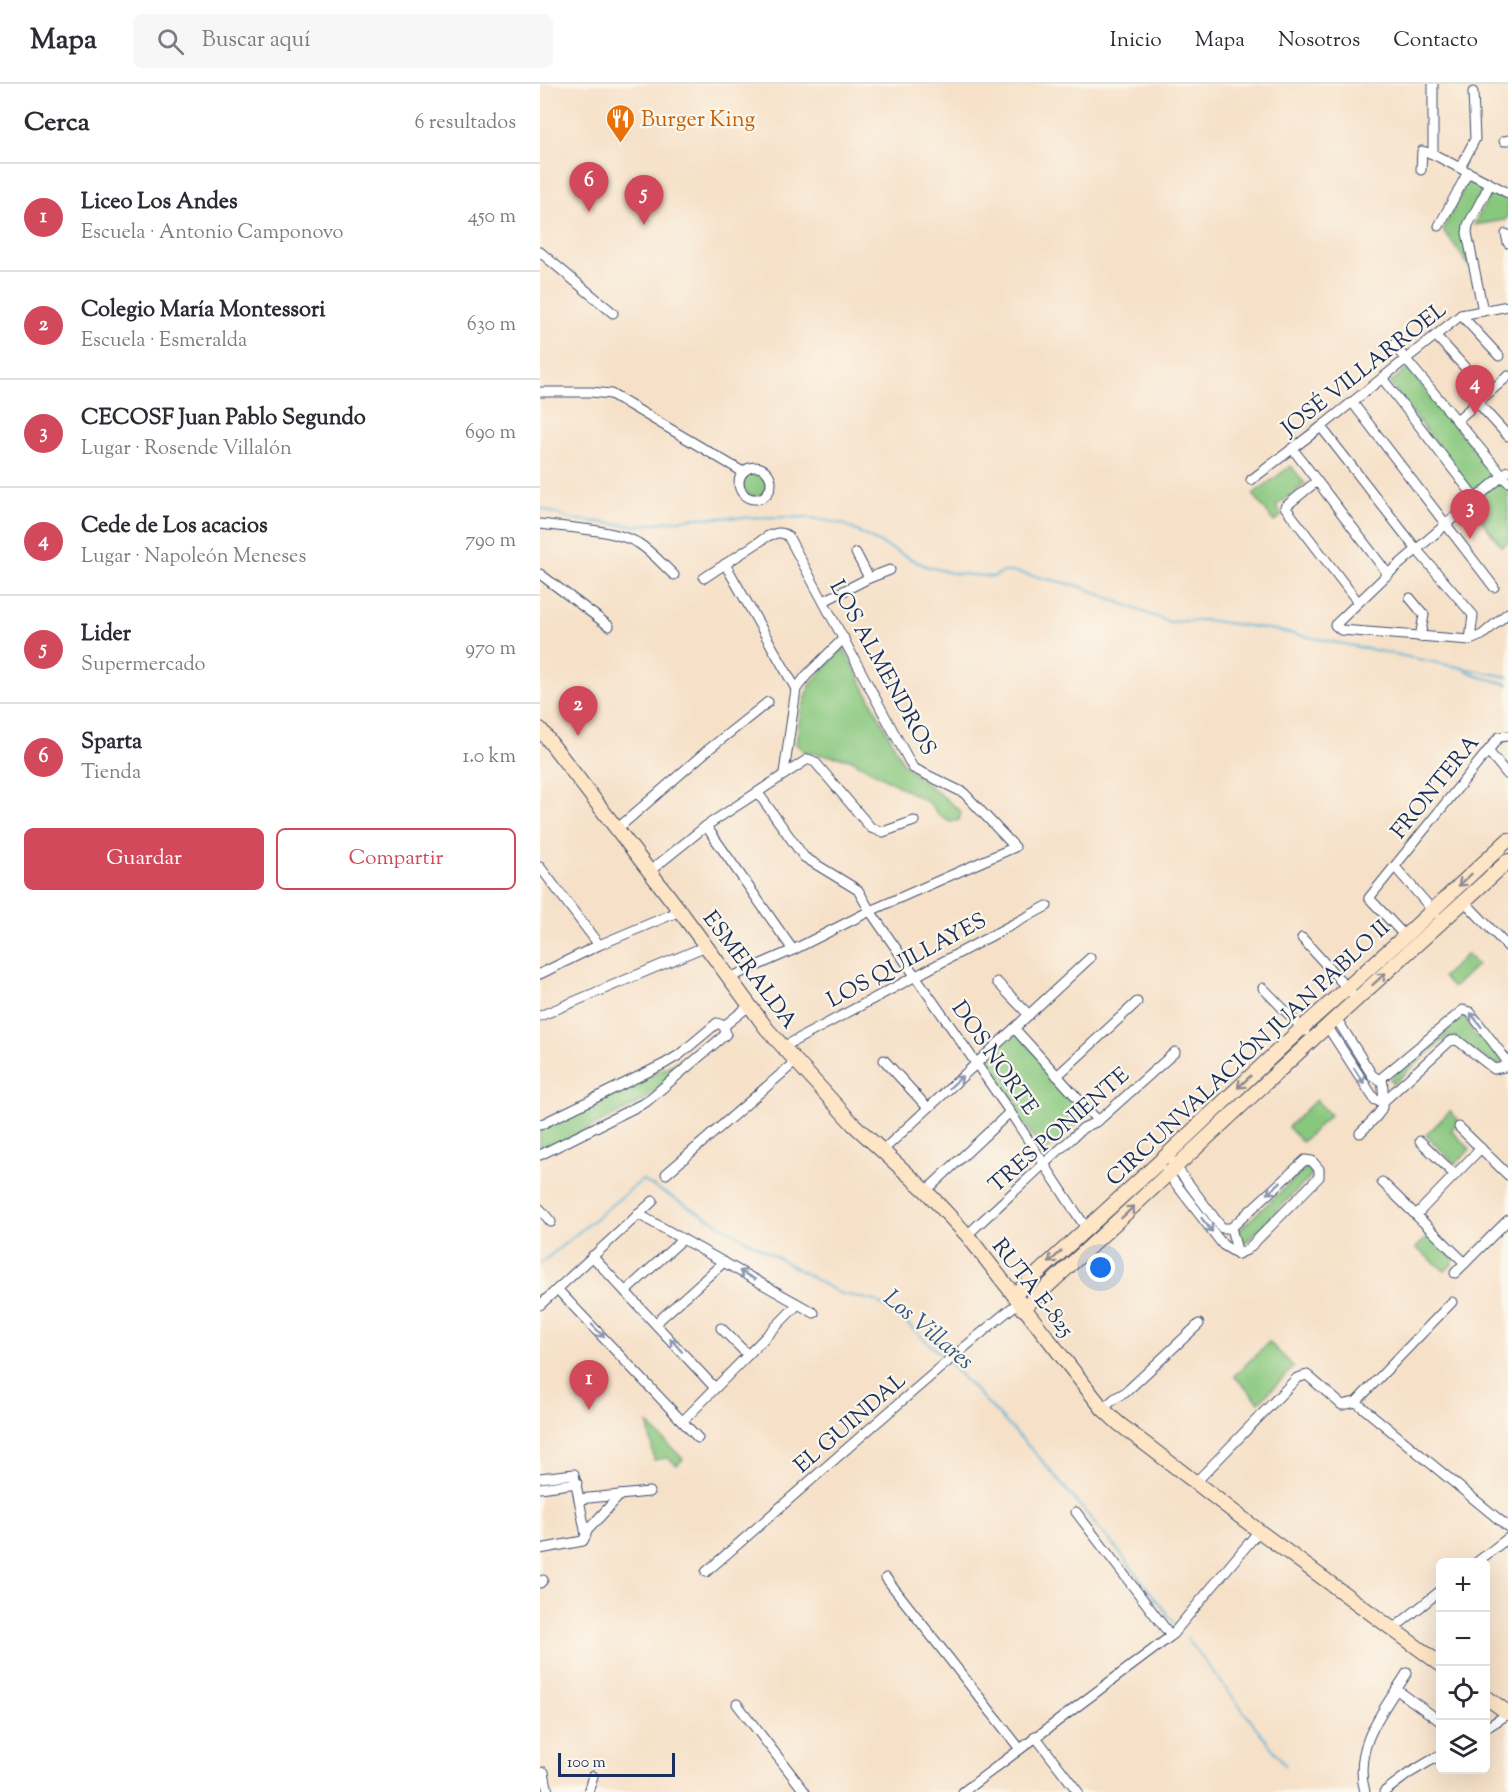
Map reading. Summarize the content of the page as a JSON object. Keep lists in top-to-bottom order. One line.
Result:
{"streets":{"main road":["ESMERALDA","CIRCUNVALACIÓN JUAN PABLO II","RUTA E-825"],"street":["JOSÉ VILLARROEL","LOS ALMENDROS","FRONTERA","LOS QUILLAYES","DOS NORTE","TRES PONIENTE","EL GUINDAL"]},"crossings":[["LOS ALMENDROS","DOS NORTE"],["FRONTERA","CIRCUNVALACIÓN JUAN PABLO II"],["LOS QUILLAYES","ESMERALDA"],["LOS QUILLAYES","DOS NORTE"],["ESMERALDA","RUTA E-825"],["CIRCUNVALACIÓN JUAN PABLO II","DOS NORTE"],["CIRCUNVALACIÓN JUAN PABLO II","RUTA E-825"],["CIRCUNVALACIÓN JUAN PABLO II","EL GUINDAL"],["DOS NORTE","TRES PONIENTE"],["TRES PONIENTE","RUTA E-825"],["RUTA E-825","EL GUINDAL"]],"water":["Los Villares"],"places":{"restaurant":["Burger King"]},"scale_bar":"100 m","page":{"header":"Mapa","search":"Buscar aquí","nav":["Inicio","Mapa","Nosotros","Contacto"],"heading":["Cerca","6 resultados"],"list":[{"mark":"1","name":"Liceo Los Andes","note":"Escuela · Antonio Camponovo","value":"450 m"},{"mark":"2","name":"Colegio María Montessori","note":"Escuela · Esmeralda","value":"630 m"},{"mark":"3","name":"CECOSF Juan Pablo Segundo","note":"Lugar · Rosende Villalón","value":"690 m"},{"mark":"4","name":"Cede de Los acacios","note":"Lugar · Napoleón Meneses","value":"790 m"},{"mark":"5","name":"Lider","note":"Supermercado","value":"970 m"},{"mark":"6","name":"Sparta","note":"Tienda","value":"1.0 km"}],"pins":["6","5","4","3","2","1"],"buttons":["Guardar","Compartir"],"map_buttons":["+","−"],"scale":"100 m"}}
